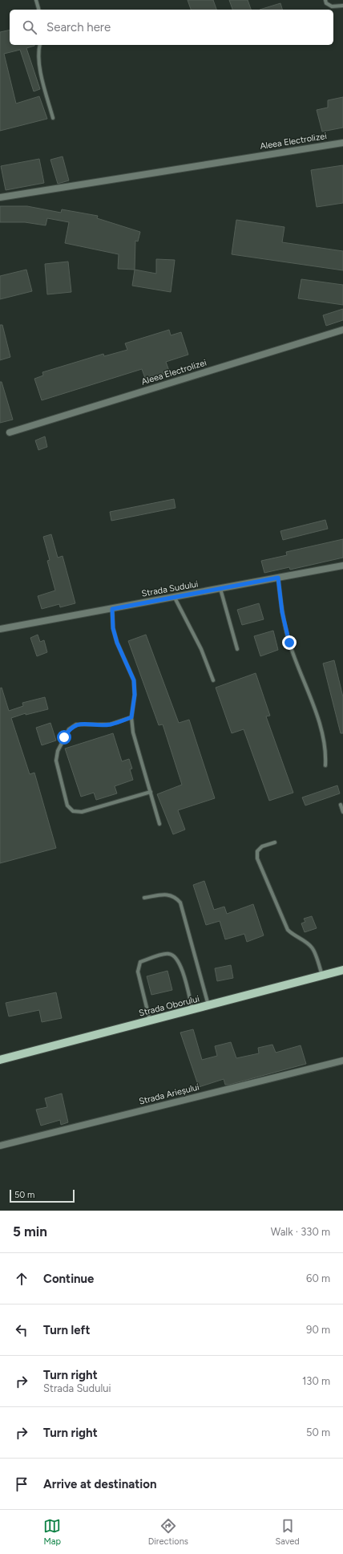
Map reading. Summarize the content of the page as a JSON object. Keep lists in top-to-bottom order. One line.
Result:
{"streets":{"main road":["Strada Oborului"],"street":["Aleea Electrolizei","Strada Sudului","Strada Arieșului"]},"scale_bar":"50 m","page":{"search":"Search here","scale":"50 m","heading":["5 min","Walk · 330 m"],"list":[["Continue","60 m"],["Turn left","90 m"],["Turn right","Strada Sudului","130 m"],["Turn right","50 m"],"Arrive at destination"],"nav":["Map","Directions","Saved"]}}
